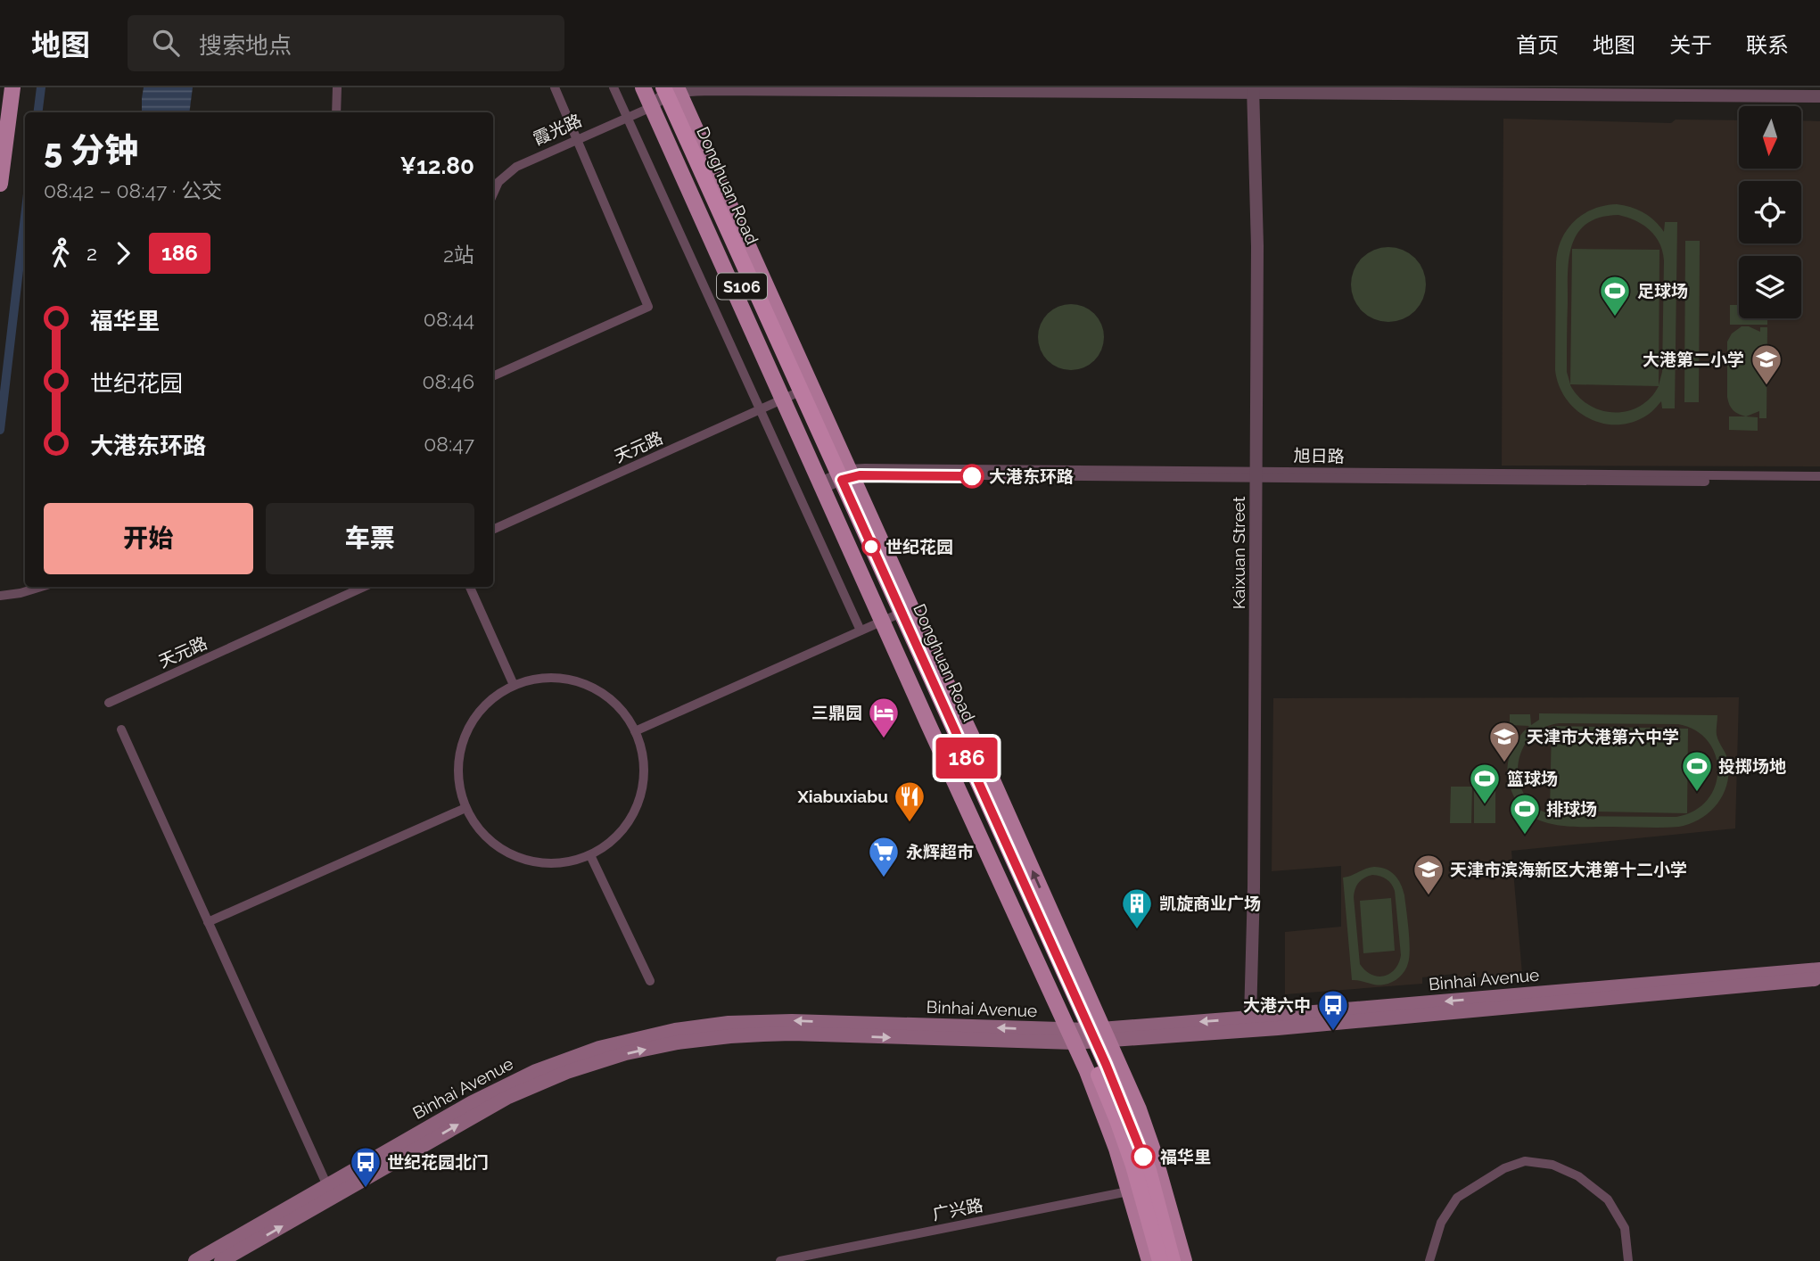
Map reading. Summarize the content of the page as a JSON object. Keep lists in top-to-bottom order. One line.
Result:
{"streets":{"highway":["Donghuan Road","S106"],"main road":["Binhai Avenue"],"street":["霞光路","天元路","旭日路","Kaixuan Street","广兴路"]},"crossings":[["霞光路","Donghuan Road"],["霞光路","Kaixuan Street"],["Donghuan Road","天元路"],["Donghuan Road","旭日路"],["Donghuan Road","Binhai Avenue"],["Donghuan Road","广兴路"],["旭日路","Kaixuan Street"],["Kaixuan Street","Binhai Avenue"]],"places":{"sports":["足球场","投掷场地","篮球场","排球场"],"school or university":["大港第二小学","天津市大港第六中学","天津市滨海新区大港第十二小学"],"other":["大港东环路","世纪花园","福华里"],"hotel":["三鼎园"],"restaurant":["Xiabuxiabu"],"supermarket":["永辉超市"],"building":["凯旋商业广场"],"bus stop":["大港六中","世纪花园北门"]},"lines":["bus line 186"],"north":"bottom","page":{"header":"地图","search":"搜索地点","nav":["首页","地图","关于","联系"],"on_map":"186","heading":["5 分钟","08:42 – 08:47 · 公交","¥12.80"],"legs":["2","186","2站"],"list":[{"name":"福华里","value":"08:44"},{"name":"世纪花园","value":"08:46"},{"name":"大港东环路","value":"08:47"}],"buttons":["开始","车票"]}}
